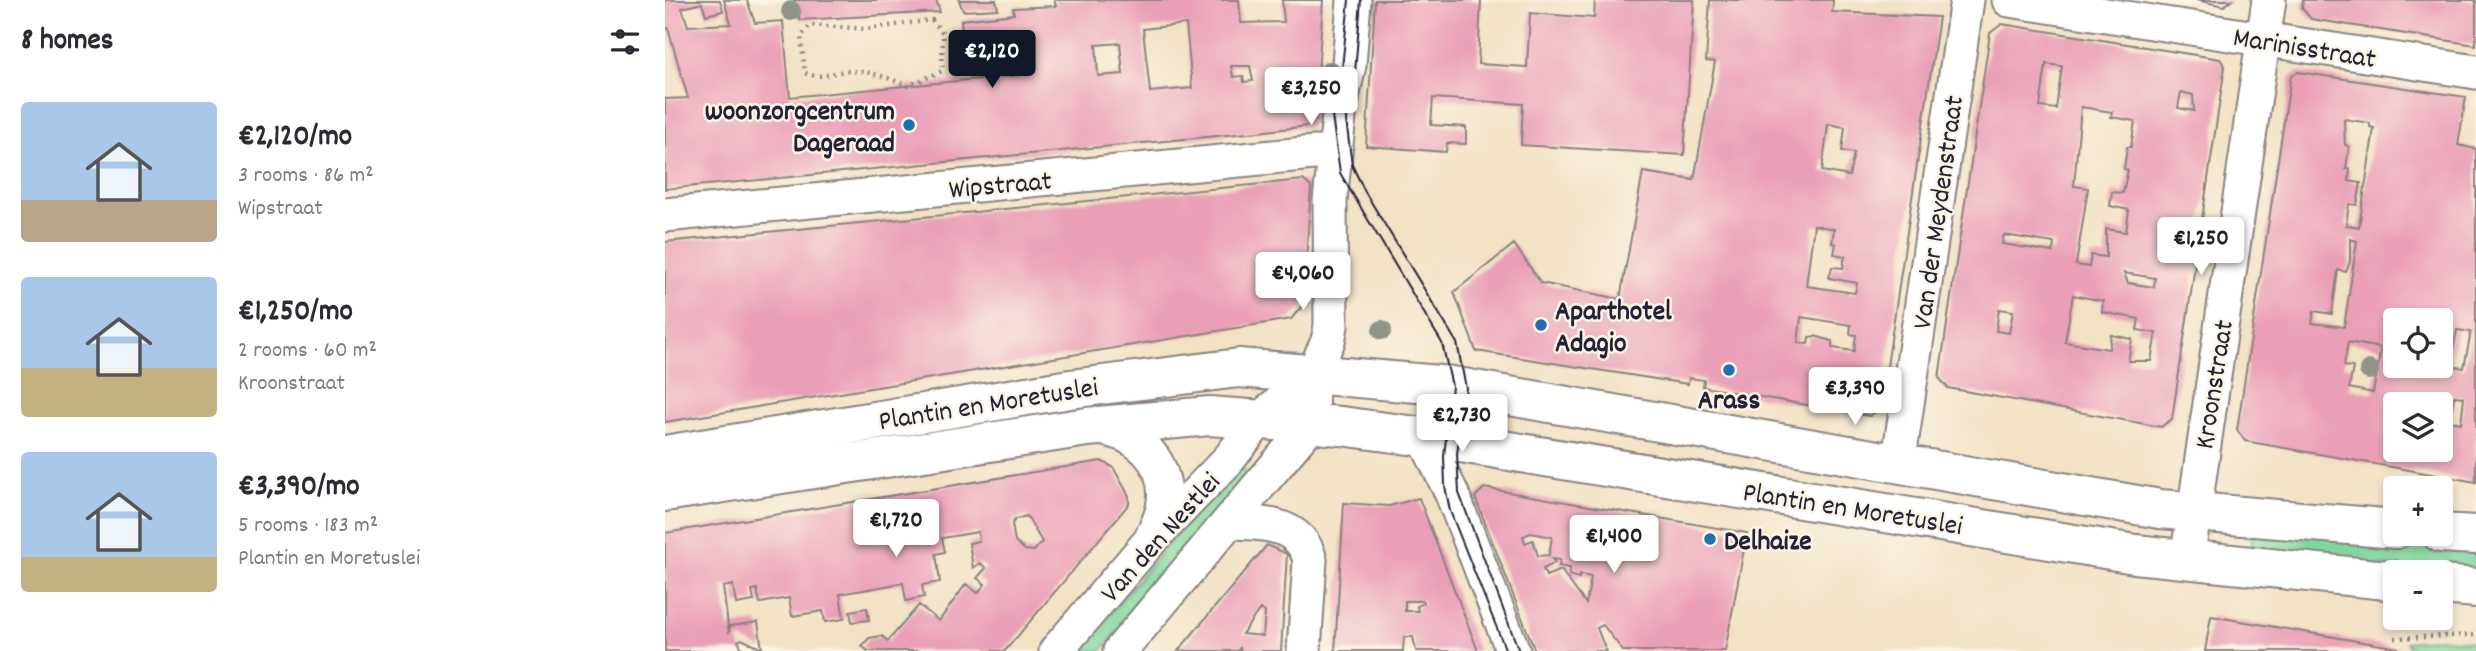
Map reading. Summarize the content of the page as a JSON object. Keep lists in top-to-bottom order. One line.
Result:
{"streets":{"main road":["Plantin en Moretuslei"],"street":["Marinisstraat","Wipstraat","Van der Meydenstraat","Kroonstraat","Van den Nestlei"]},"crossings":[["Marinisstraat","Kroonstraat"],["Van der Meydenstraat","Plantin en Moretuslei"],["Kroonstraat","Plantin en Moretuslei"],["Plantin en Moretuslei","Van den Nestlei"]],"places":["woonzorgcentrum Dageraad","Aparthotel Adagio","Arass","Delhaize"],"page":{"heading":"8 homes","price":["€2,120","€3,250","€1,250","€4,060","€3,390","€2,730","€1,720","€1,400"],"list":[{"name":"€2,120/mo","note":"3 rooms · 86 m² · Wipstraat"},{"name":"€1,250/mo","note":"2 rooms · 60 m² · Kroonstraat"},{"name":"€3,390/mo","note":"5 rooms · 183 m² · Plantin en Moretuslei"}],"map_buttons":["+","−"]}}
